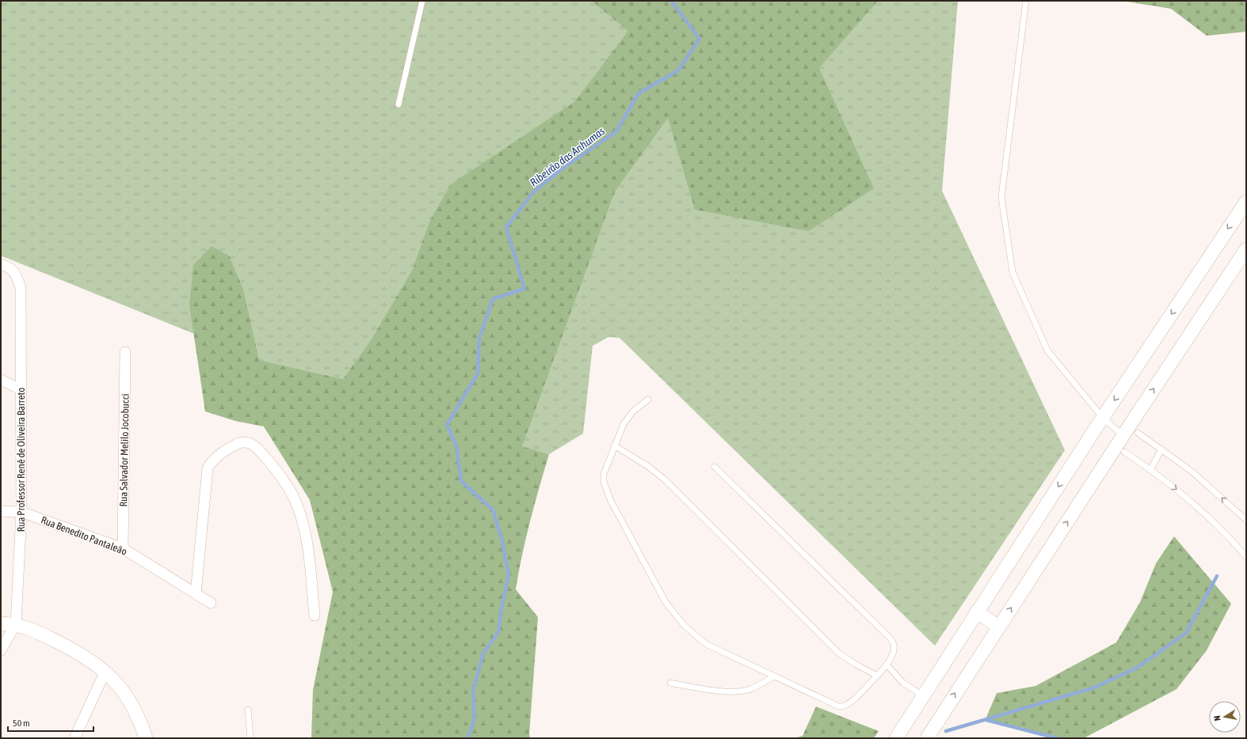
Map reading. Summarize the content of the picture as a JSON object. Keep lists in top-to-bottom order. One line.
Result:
{"streets":{"street":["Rua Salvador Melilo Jocobucci","Rua Professor Renê de Oliveira Barreto","Rua Benedito Pantaleão"]},"crossings":[["Rua Salvador Melilo Jocobucci","Rua Benedito Pantaleão"],["Rua Professor Renê de Oliveira Barreto","Rua Benedito Pantaleão"]],"water":["Ribeirão das Anhumas"],"scale_bar":"50 m","north":"left"}
